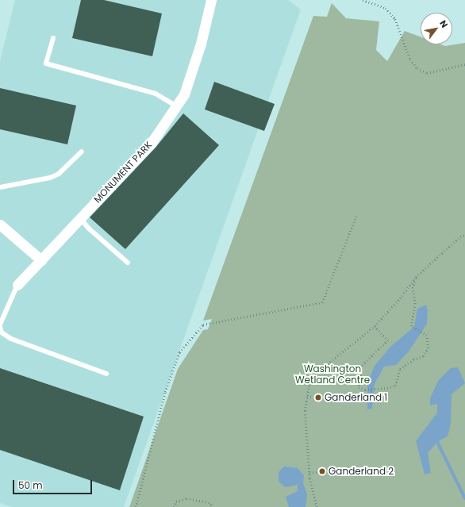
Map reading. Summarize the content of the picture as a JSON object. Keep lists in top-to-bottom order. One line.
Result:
{"streets":{"street":["MONUMENT PARK"]},"parks":["Washington Wetland Centre"],"places":["Ganderland 1","Ganderland 2"],"scale_bar":"50 m","north":"top right"}
